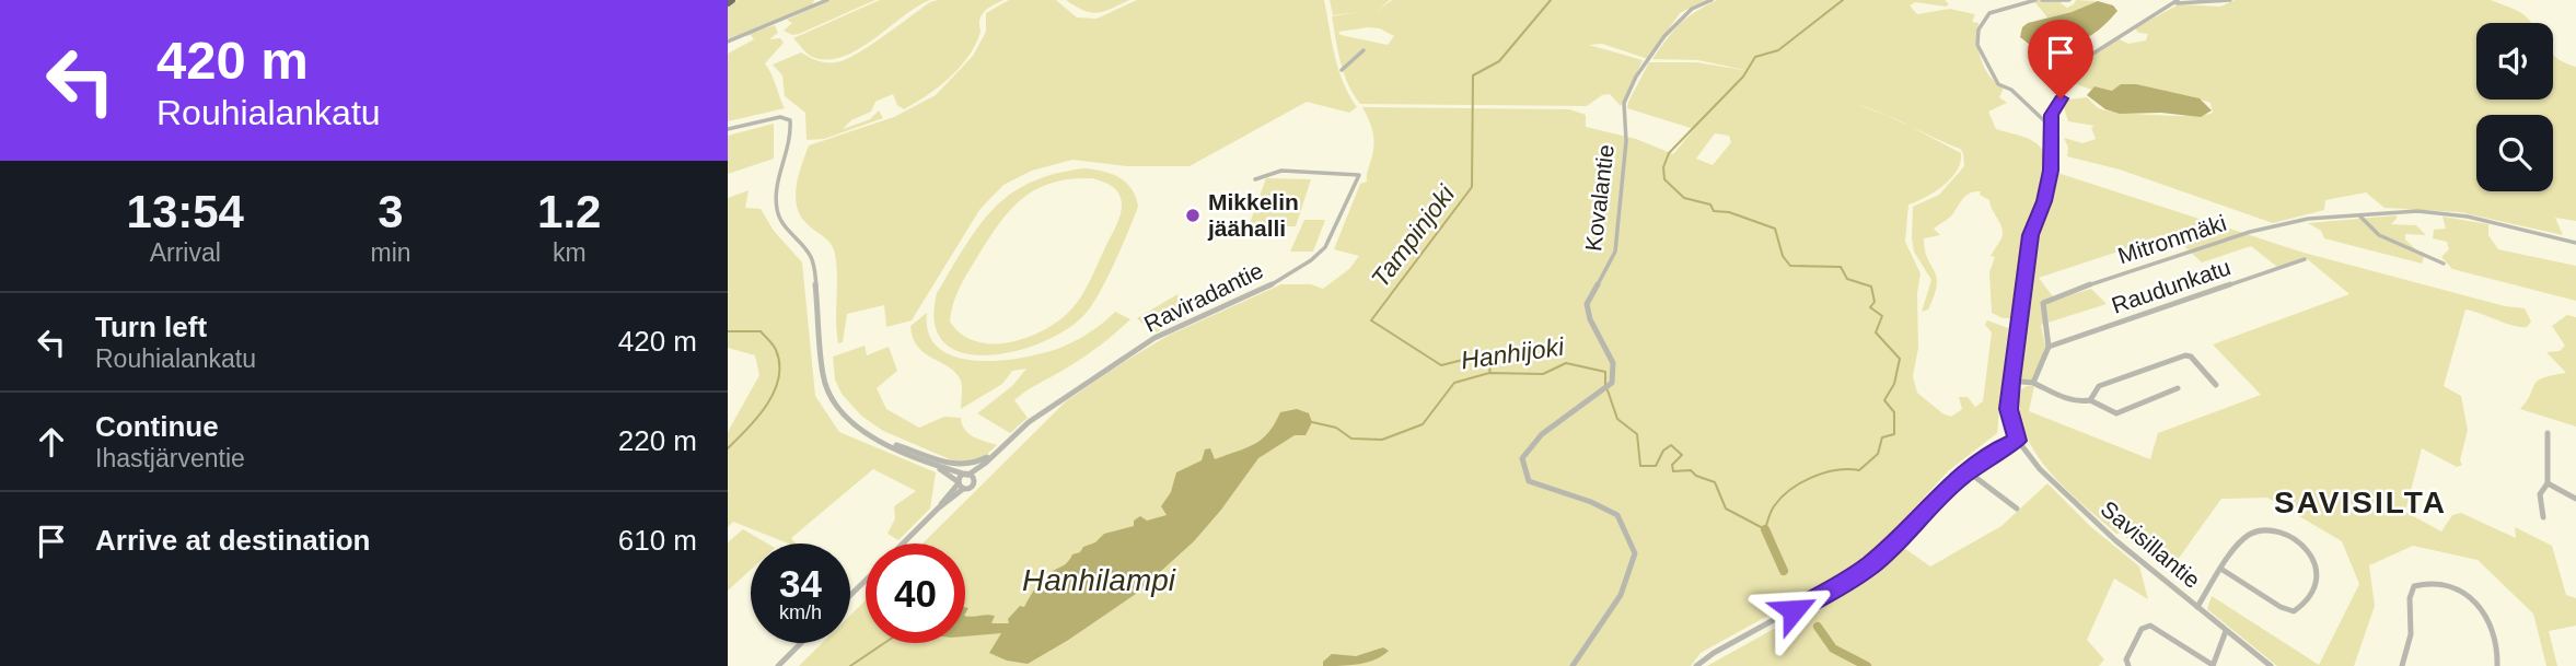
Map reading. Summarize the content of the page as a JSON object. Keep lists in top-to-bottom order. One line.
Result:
{"streets":{"street":["Kovalantie","Mitronmäki","Raudunkatu","Raviradantie","Savisillantie"]},"crossings":[["Mitronmäki","Raudunkatu"]],"districts":["SAVISILTA"],"water":["Tampinjoki","Hanhijoki","Hanhilampi"],"places":["Mikkelin jäähalli"],"page":{"turn":["420 m","Rouhialankatu"],"eta":["13:54","Arrival","3","min","1.2","km"],"list":[{"name":"Turn left","note":"Rouhialankatu","value":"420 m"},{"name":"Continue","note":"Ihastjärventie","value":"220 m"},{"name":"Arrive at destination","value":"610 m"}],"speed":"34 km/h","limit":"40"}}
